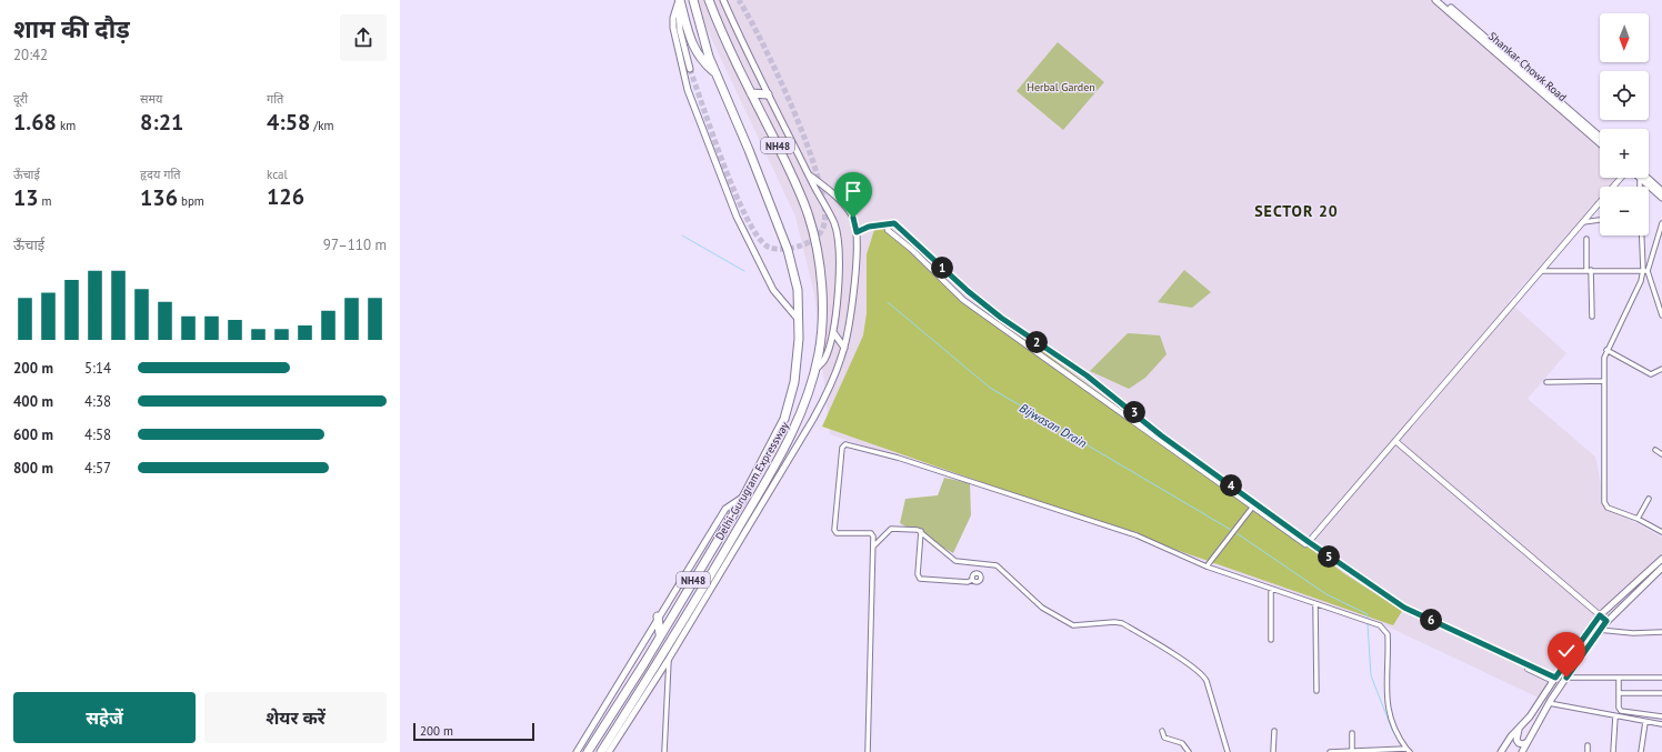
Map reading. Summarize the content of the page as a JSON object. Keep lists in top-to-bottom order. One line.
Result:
{"streets":{"highway":["NH48","Delhi-Gurugram Expressway"],"main road":["Shankar Chowk Road"]},"districts":["SECTOR 20"],"water":["Bijwasan Drain"],"parks":["Herbal Garden"],"scale_bar":"200 m","north":"bottom","page":{"heading":["शाम की दौड़","20:42"],"map_buttons":["+","−"],"stats":[["दूरी","1.68 km"],["समय","8:21"],["गति","4:58 /km"],["ऊँचाई","13 m"],["हृदय गति","136 bpm"],["kcal","126"]],"chart":["ऊँचाई","97–110 m"],"pins":["1","2","3","4","5","6"],"list":[{"name":"200 m","note":"5:14"},{"name":"400 m","note":"4:38"},{"name":"600 m","note":"4:58"},{"name":"800 m","note":"4:57"}],"buttons":["सहेजें","शेयर करें"],"scale":"200 m"}}
